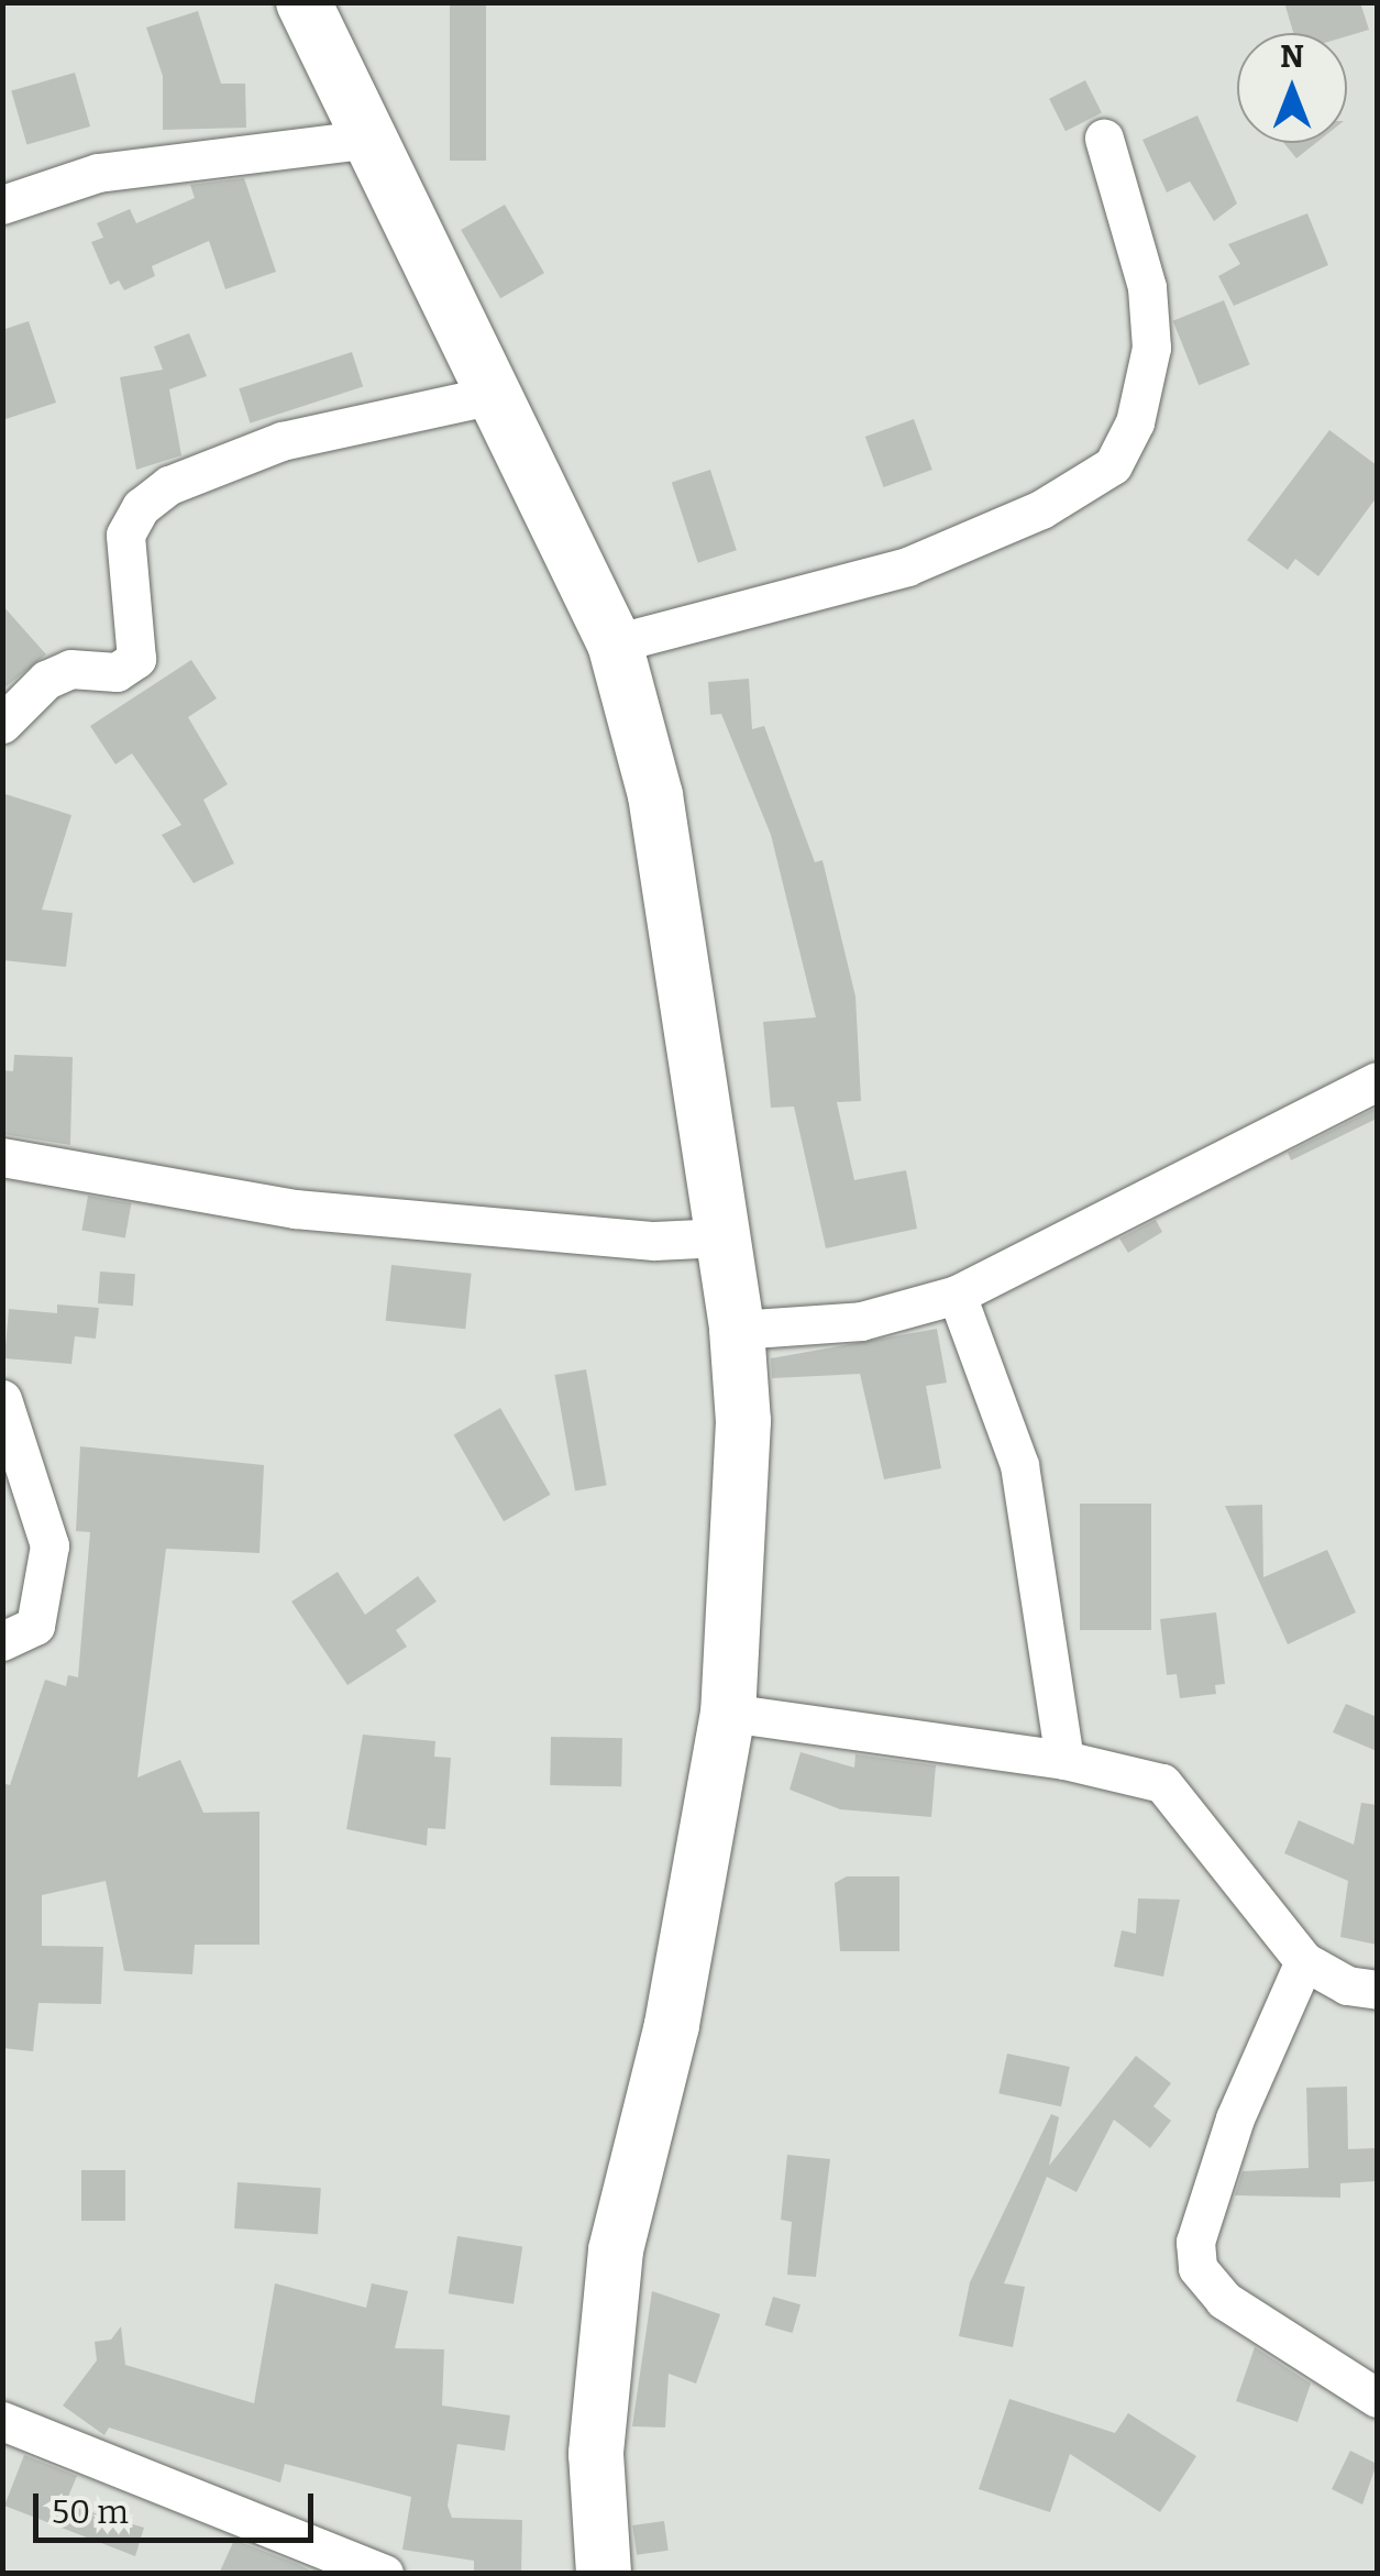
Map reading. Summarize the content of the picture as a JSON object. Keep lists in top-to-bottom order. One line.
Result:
{"scale_bar":"50 m","north":"top"}
